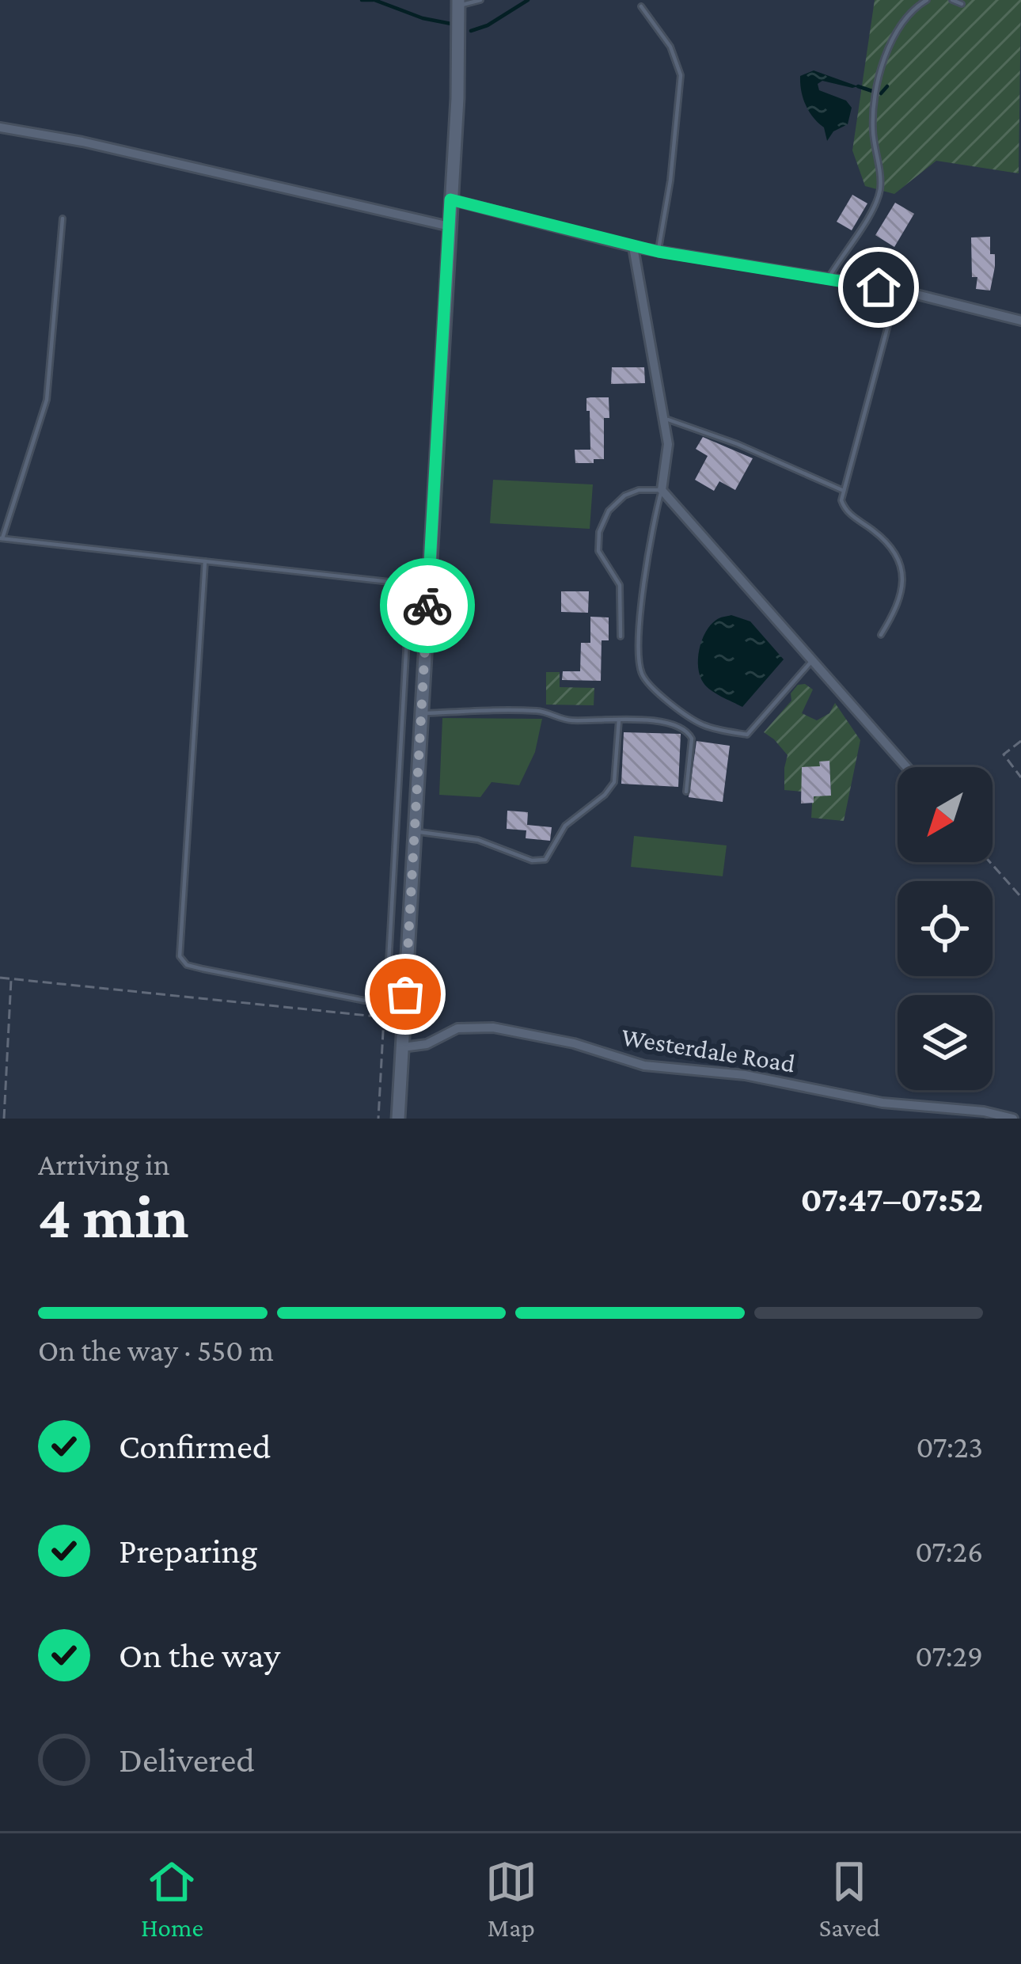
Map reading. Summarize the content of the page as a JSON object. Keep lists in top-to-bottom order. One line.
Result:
{"streets":{"street":["Westerdale Road"]},"north":"bottom left","page":{"heading":["4 min","Arriving in","07:47–07:52"],"bar":"On the way · 550 m","list":[["Confirmed","07:23"],["Preparing","07:26"],["On the way","07:29"],"Delivered"],"tabs":["Home","Map","Saved"]}}
